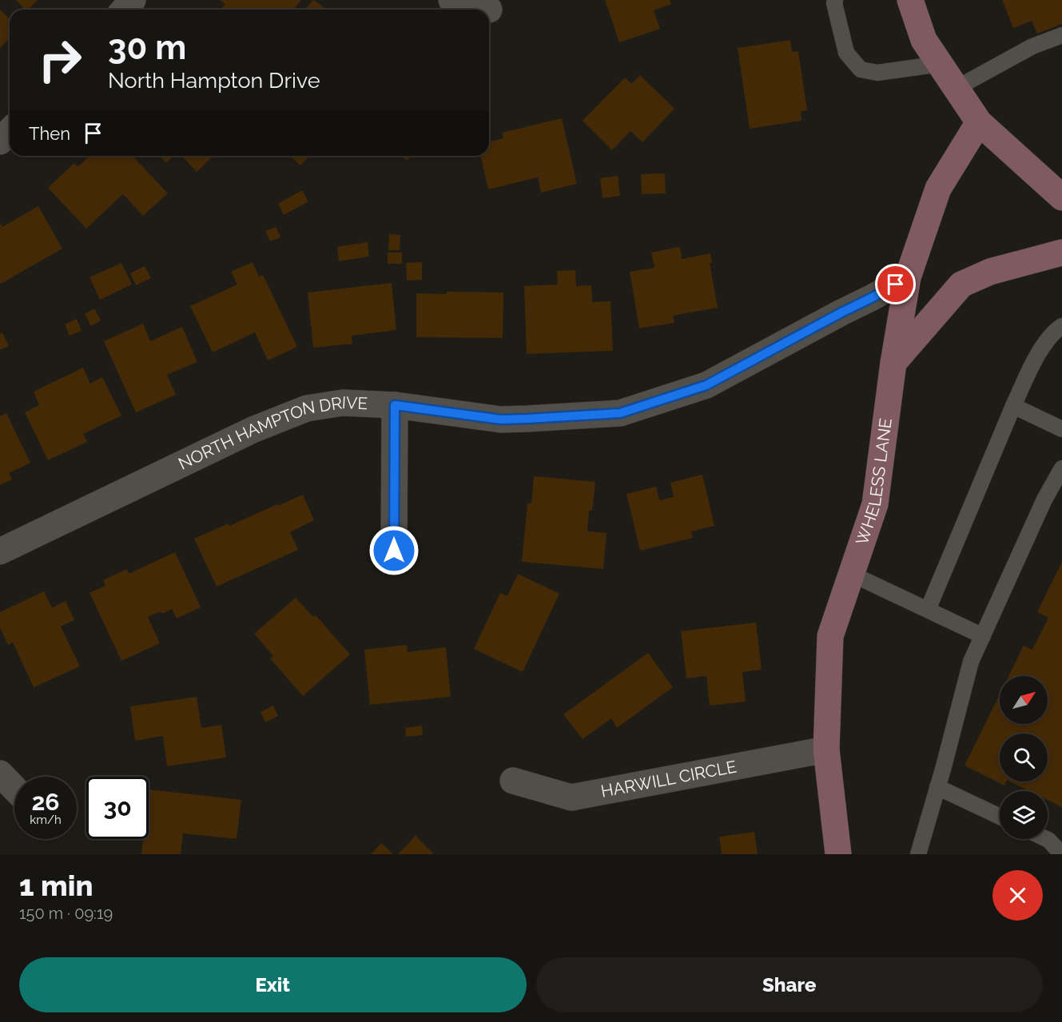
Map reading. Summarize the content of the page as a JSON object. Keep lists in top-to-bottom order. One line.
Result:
{"streets":{"street":["NORTH HAMPTON DRIVE","WHELESS LANE","HARWILL CIRCLE"]},"crossings":[["NORTH HAMPTON DRIVE","WHELESS LANE"],["WHELESS LANE","HARWILL CIRCLE"]],"north":"top right","page":{"turn":["30 m","North Hampton Drive"],"then":"Then","speed":"26 km/h","limit":"30","heading":["1 min","150 m · 09:19"],"buttons":["Exit","Share"]}}
